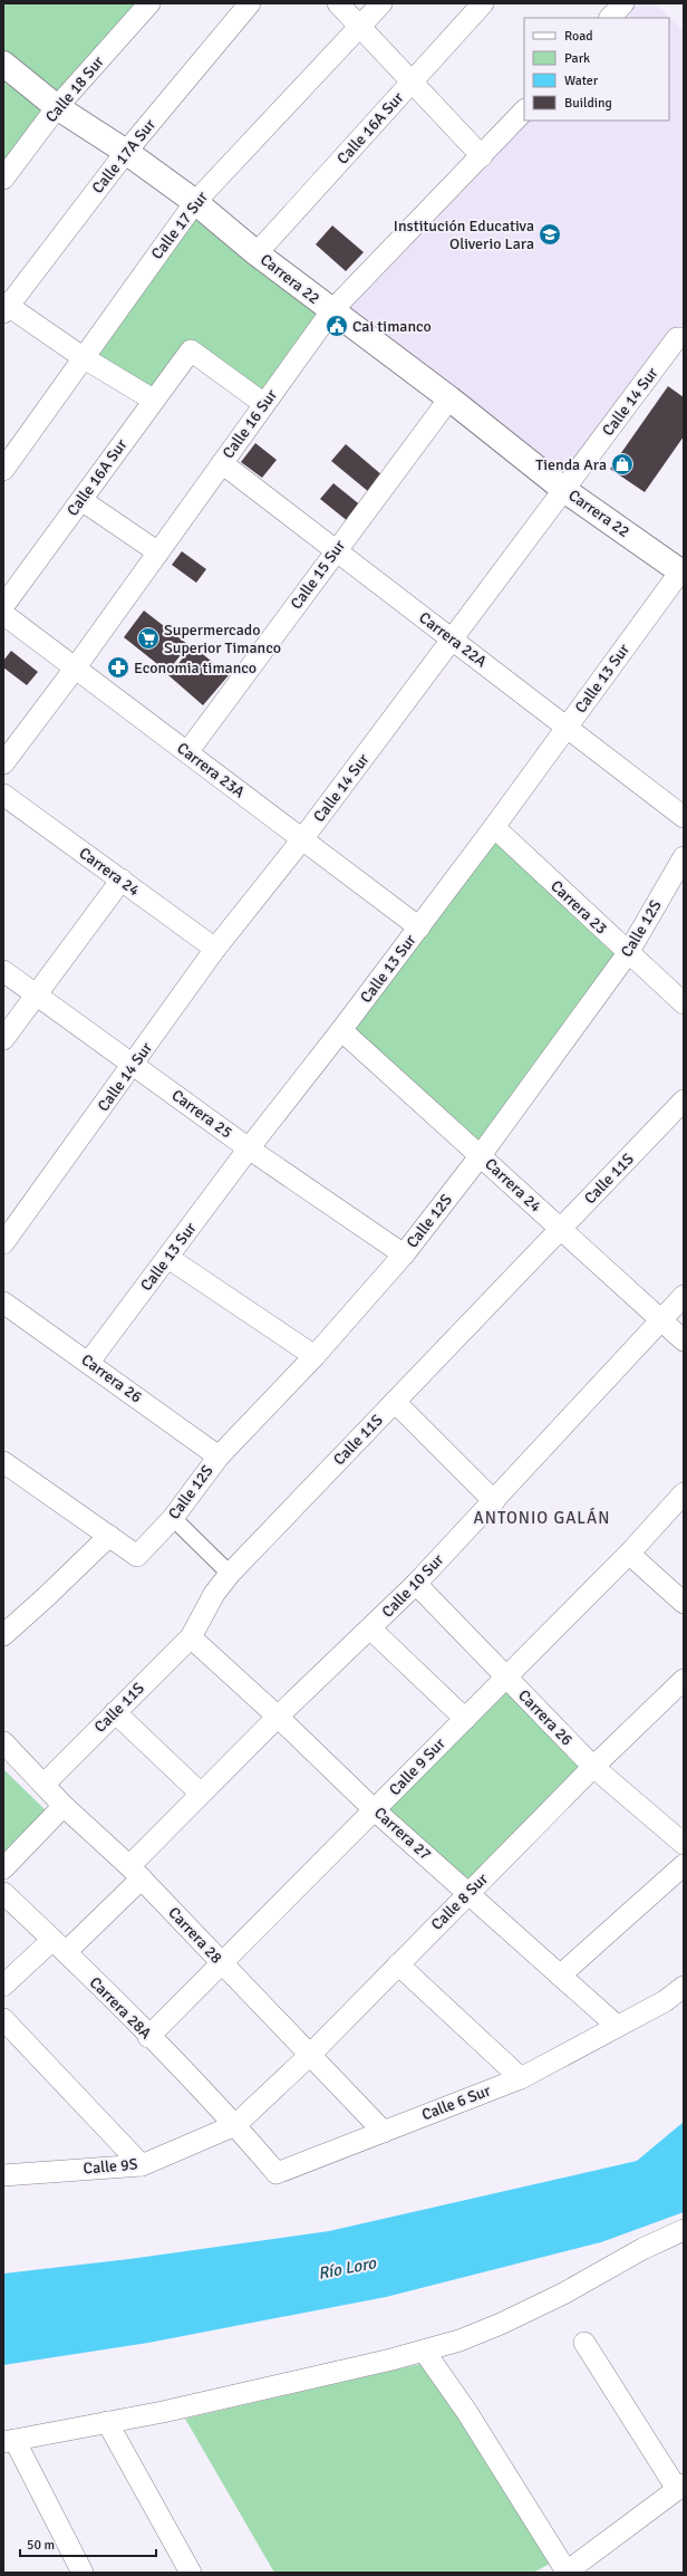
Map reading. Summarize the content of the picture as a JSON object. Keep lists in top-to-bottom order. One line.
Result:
{"streets":{"street":["Calle 18 Sur","Calle 16A Sur","Calle 17A Sur","Calle 17 Sur","Carrera 22","Calle 14 Sur","Calle 16 Sur","Calle 15 Sur","Carrera 22A","Calle 13 Sur","Carrera 23A","Carrera 24","Carrera 23","Calle 12S","Carrera 25","Calle 11S","Carrera 26","Calle 10 Sur","Calle 9 Sur","Carrera 27","Calle 8 Sur","Carrera 28","Carrera 28A","Calle 6 Sur","Calle 9S"]},"crossings":[["Calle 18 Sur","Carrera 22"],["Calle 16A Sur","Carrera 22"],["Calle 16A Sur","Calle 16 Sur"],["Calle 17A Sur","Carrera 22"],["Calle 17 Sur","Carrera 22"],["Carrera 22","Calle 14 Sur"],["Carrera 22","Calle 16 Sur"],["Carrera 22","Calle 15 Sur"],["Carrera 22","Calle 13 Sur"],["Calle 14 Sur","Carrera 22A"],["Calle 14 Sur","Carrera 23A"],["Calle 14 Sur","Carrera 24"],["Calle 14 Sur","Carrera 25"],["Calle 16 Sur","Carrera 22A"],["Calle 16 Sur","Carrera 23A"],["Calle 15 Sur","Carrera 22A"],["Calle 15 Sur","Carrera 23A"],["Carrera 22A","Calle 13 Sur"],["Calle 13 Sur","Carrera 23A"],["Calle 13 Sur","Carrera 24"],["Calle 13 Sur","Carrera 23"],["Calle 13 Sur","Carrera 25"],["Calle 13 Sur","Carrera 26"],["Carrera 24","Calle 12S"],["Carrera 24","Calle 11S"],["Carrera 24","Calle 10 Sur"],["Carrera 23","Calle 12S"],["Calle 12S","Carrera 25"],["Calle 12S","Carrera 26"],["Calle 11S","Carrera 27"],["Calle 11S","Carrera 28"],["Carrera 26","Calle 10 Sur"],["Carrera 26","Calle 9 Sur"],["Carrera 26","Calle 8 Sur"],["Calle 10 Sur","Carrera 27"],["Calle 10 Sur","Carrera 28"],["Calle 10 Sur","Carrera 28A"],["Calle 9 Sur","Carrera 27"],["Calle 9 Sur","Carrera 28"],["Calle 9 Sur","Carrera 28A"],["Carrera 27","Calle 8 Sur"],["Carrera 27","Calle 6 Sur"],["Calle 8 Sur","Carrera 28"],["Calle 8 Sur","Carrera 28A"],["Calle 8 Sur","Calle 6 Sur"],["Calle 8 Sur","Calle 9S"],["Carrera 28","Calle 6 Sur"],["Carrera 28A","Calle 6 Sur"],["Carrera 28A","Calle 9S"],["Calle 6 Sur","Calle 9S"]],"districts":["ANTONIO GALÁN"],"water":["Río Loro"],"places":{"school or university":["Institución Educativa Oliverio Lara"],"public building":["Cai timanco"],"shop":["Tienda Ara"],"supermarket":["Supermercado Superior Timanco"],"pharmacy":["Economia timanco"]},"legend":["Road","Park","Water","Building"],"scale_bar":"50 m"}
